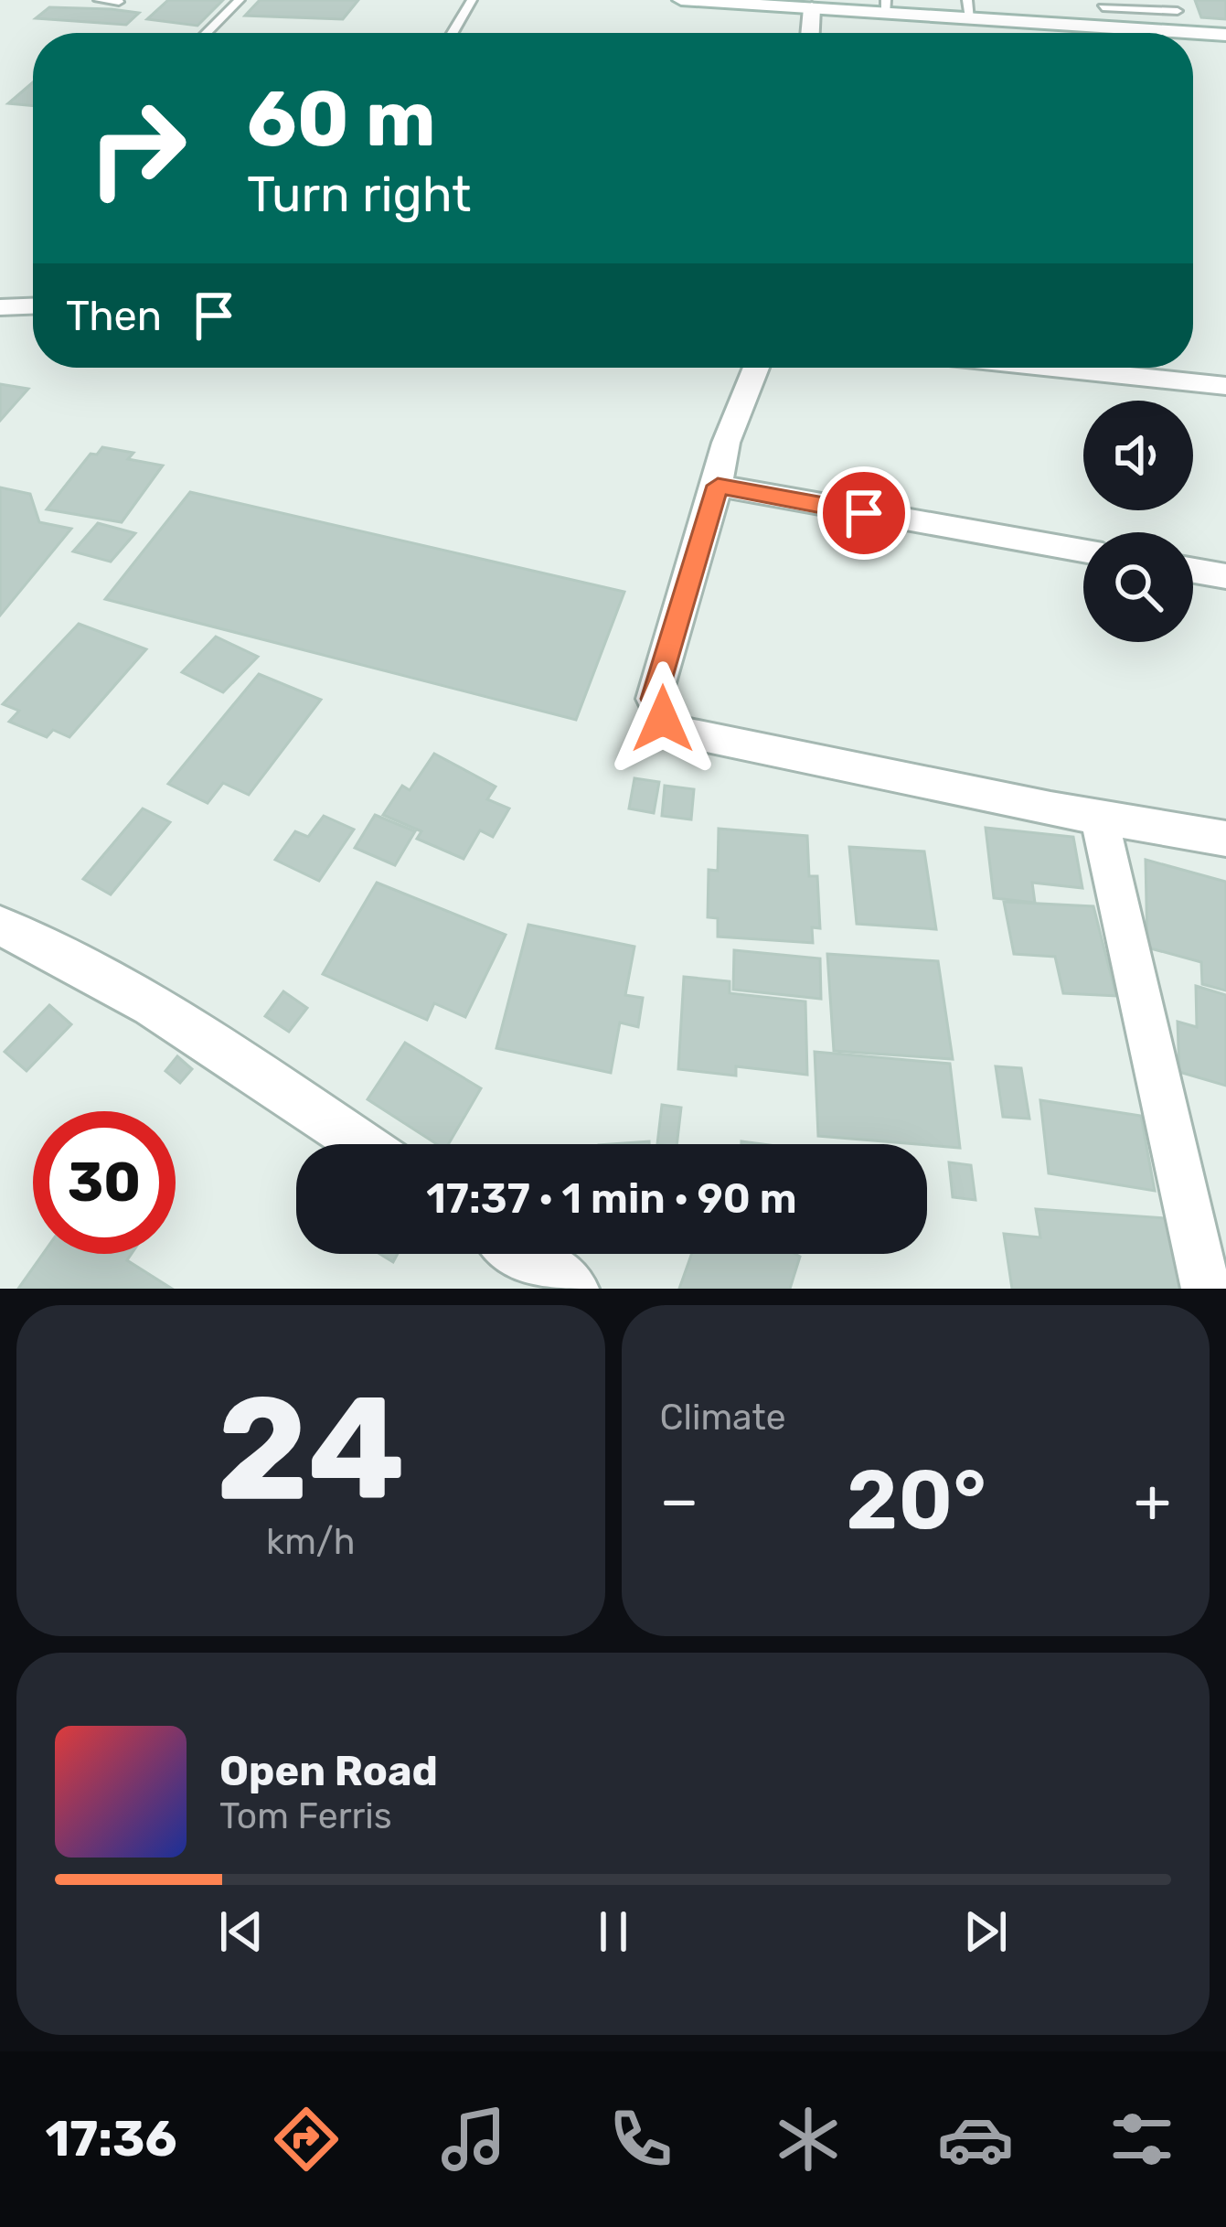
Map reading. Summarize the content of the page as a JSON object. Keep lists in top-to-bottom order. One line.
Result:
{"page":{"turn":["60 m","Turn right"],"then":"Then","limit":"30","trip":"17:37 · 1 min · 90 m","tile":[["24","km/h"],"Climate"],"heat":["−","20°","+"],"song":["Open Road","Tom Ferris"],"tabs":"17:36"}}
